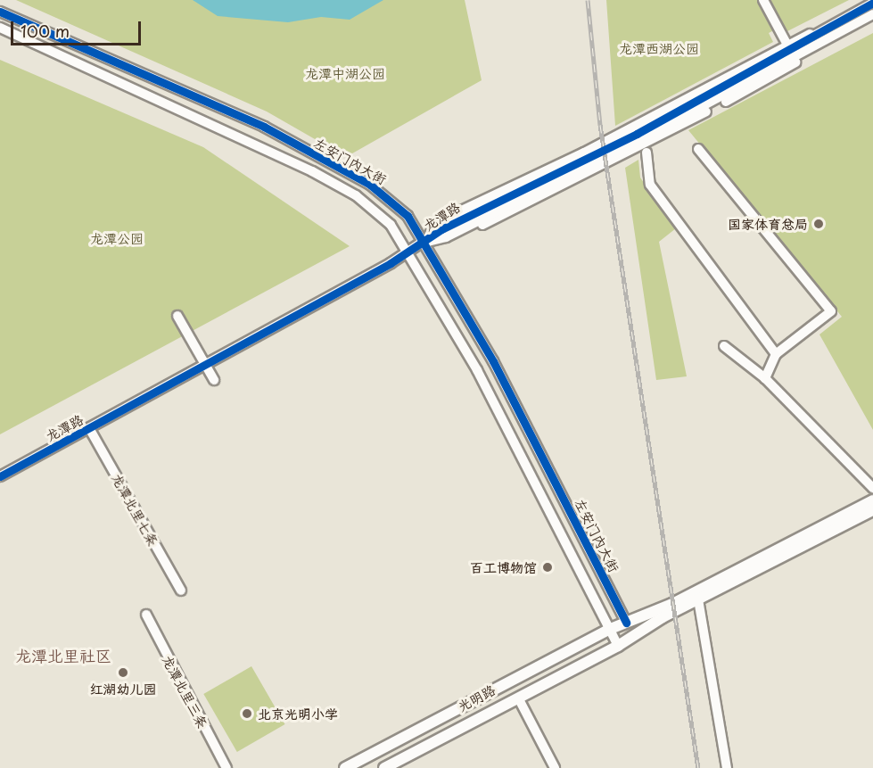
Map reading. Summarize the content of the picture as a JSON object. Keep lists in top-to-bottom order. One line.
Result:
{"streets":{"main road":["光明路"],"street":["左安门内大街","龙潭路","龙潭北里七条","龙潭北里三条"]},"crossings":[["左安门内大街","龙潭路"],["左安门内大街","光明路"],["龙潭路","龙潭北里七条"]],"districts":["龙潭北里社区"],"parks":["龙潭西湖公园","龙潭中湖公园","龙潭公园"],"places":["国家体育总局","百工博物馆","红湖幼儿园","北京光明小学"],"scale_bar":"100 m"}
